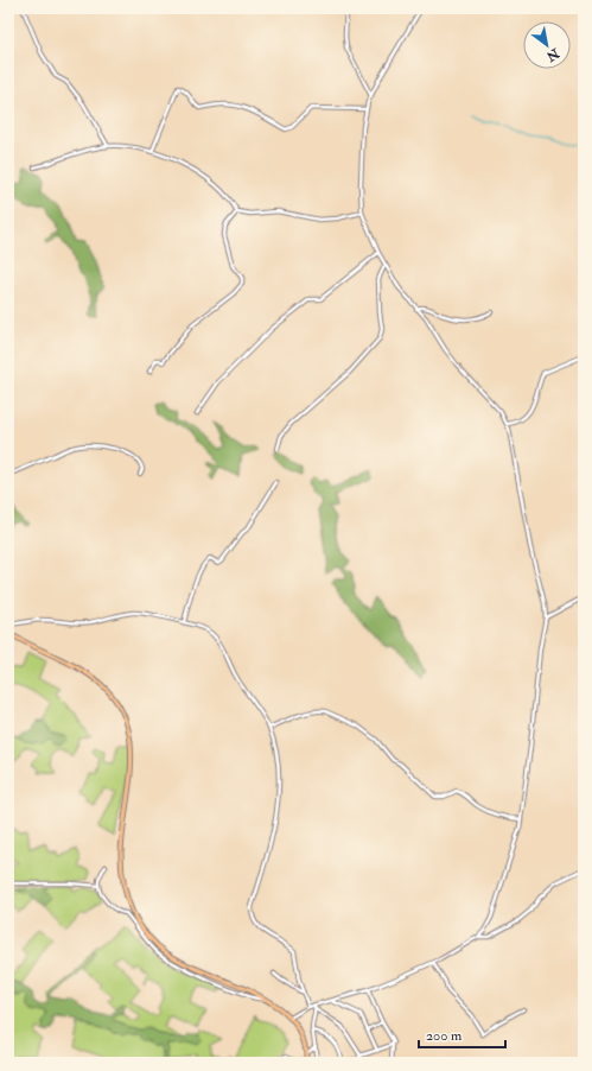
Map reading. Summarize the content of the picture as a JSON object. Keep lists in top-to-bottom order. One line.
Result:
{"scale_bar":"200 m","north":"bottom right"}
